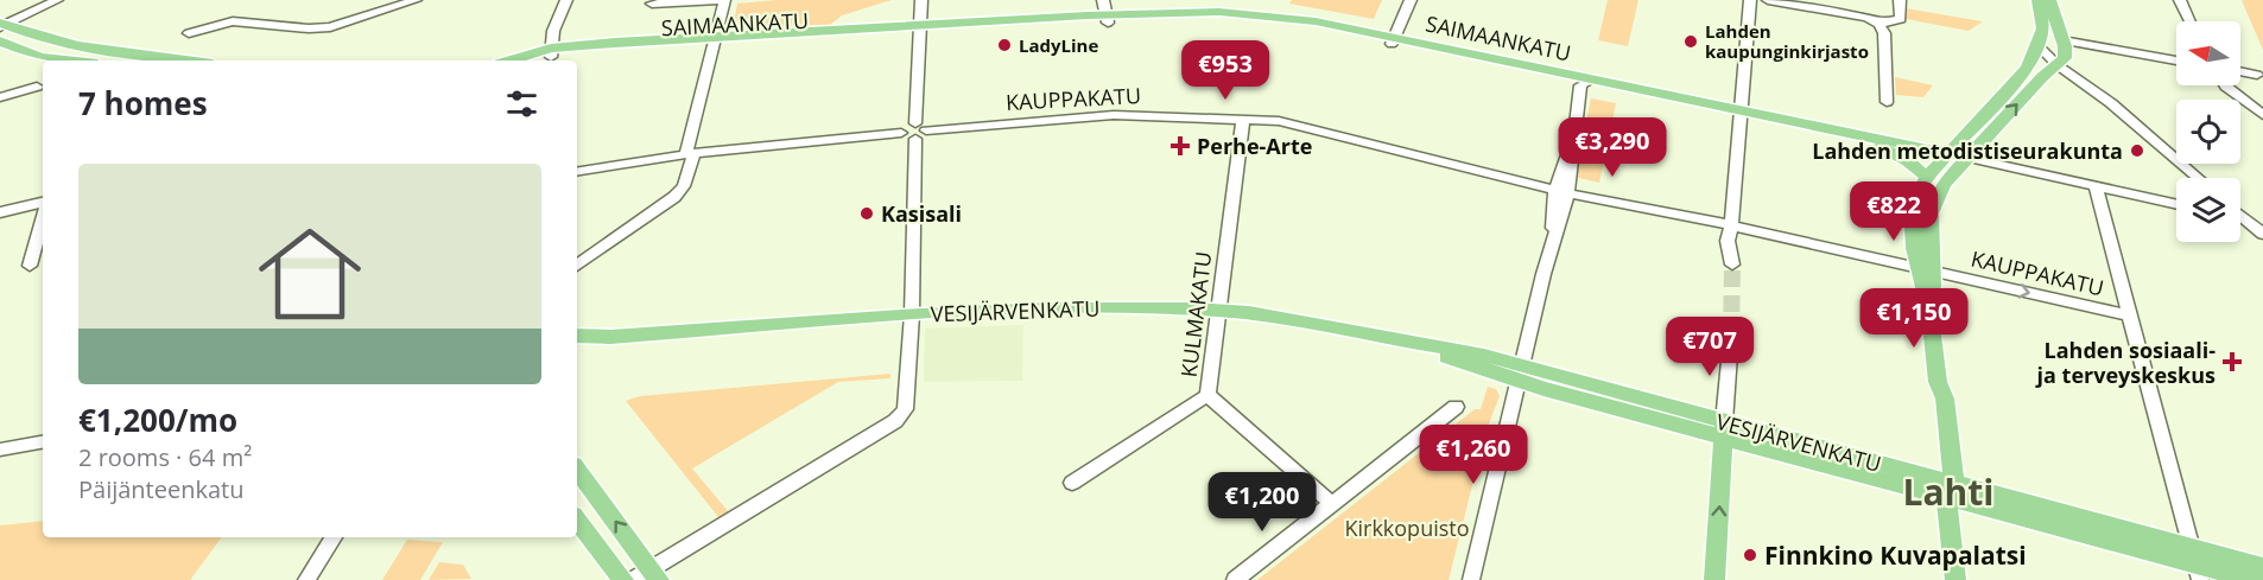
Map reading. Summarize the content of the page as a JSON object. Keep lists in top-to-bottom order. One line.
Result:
{"streets":{"main road":["SAIMAANKATU","VESIJÄRVENKATU"],"street":["KAUPPAKATU","KULMAKATU"]},"crossings":[["KAUPPAKATU","KULMAKATU"],["VESIJÄRVENKATU","KULMAKATU"]],"districts":["Lahti"],"parks":["Kirkkopuisto"],"places":{"other":["Lahden kaupunginkirjasto","LadyLine","Lahden metodistiseurakunta","Kasisali","Finnkino Kuvapalatsi"],"health":["Perhe-Arte","Lahden sosiaali- ja terveyskeskus"]},"north":"left","page":{"price":["€953","€3,290","€822","€1,150","€707","€1,260","€1,200"],"heading":"7 homes","list":[{"name":"€1,200/mo","note":"2 rooms · 64 m² · Päijänteenkatu"}]}}
